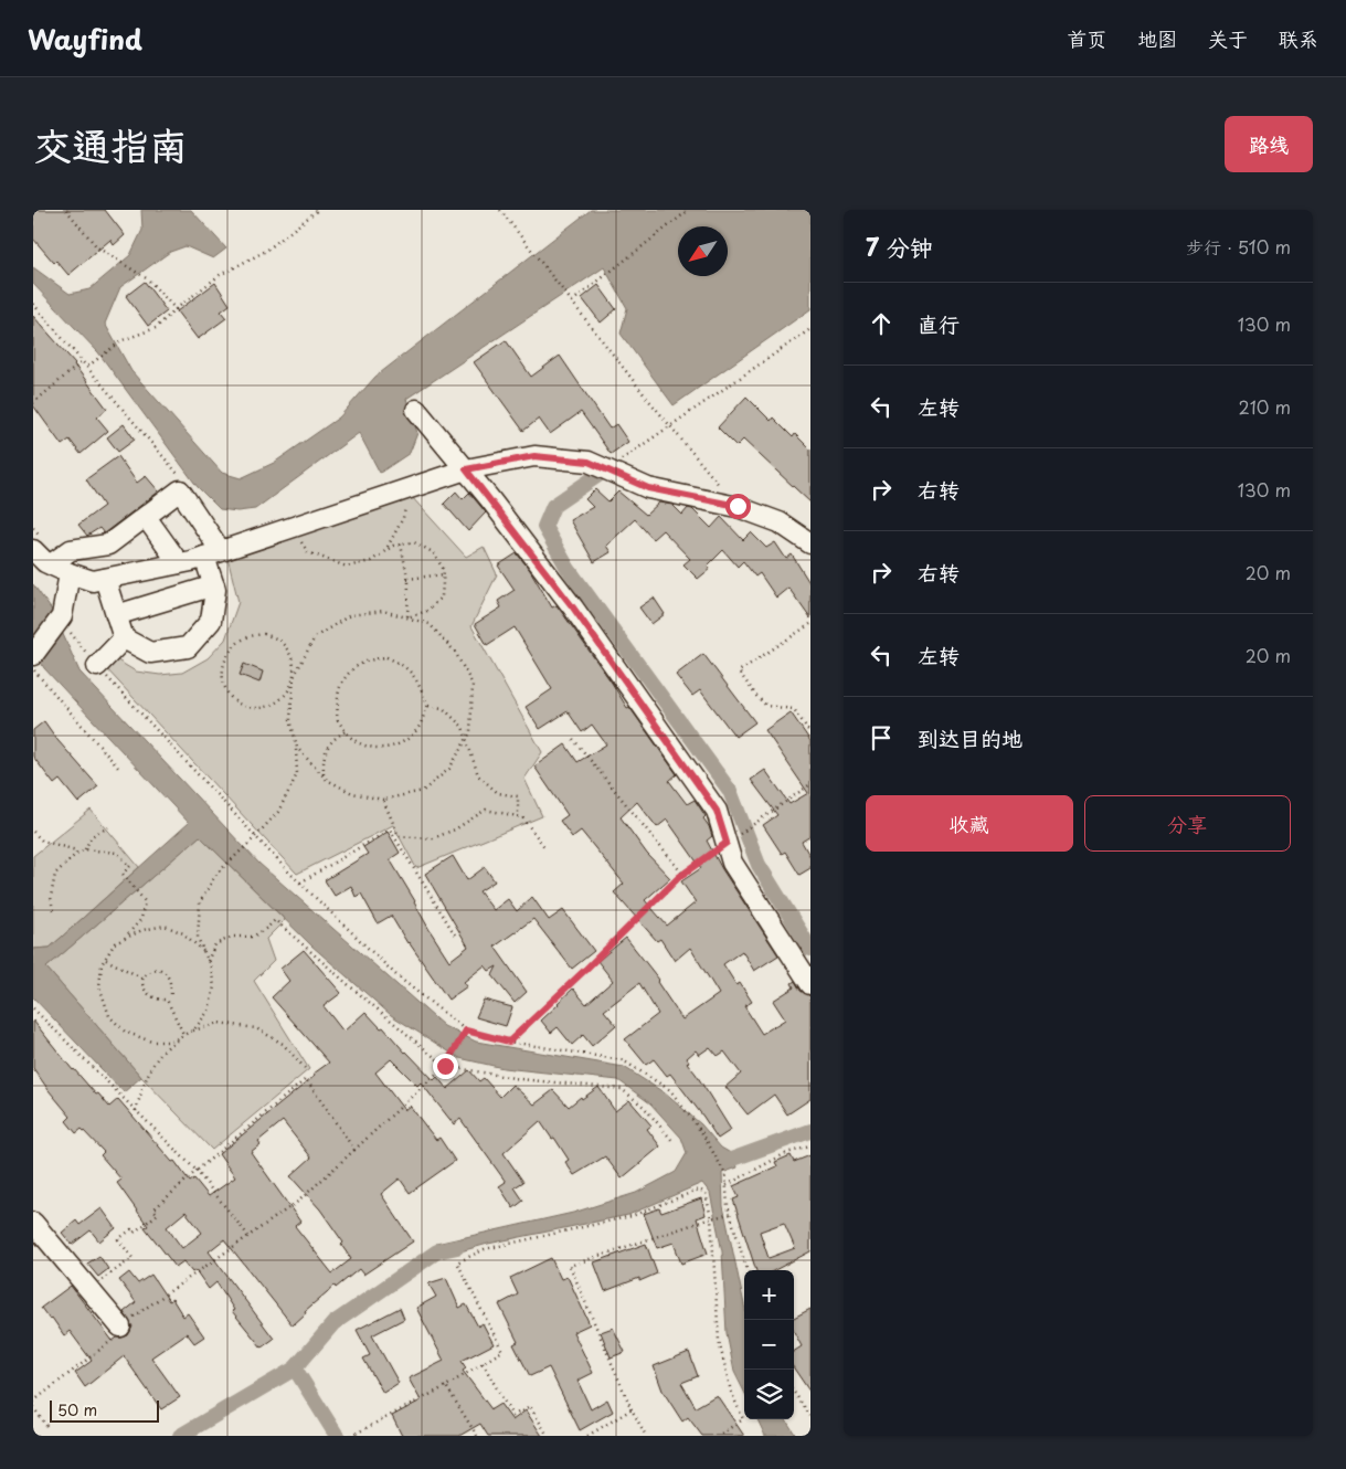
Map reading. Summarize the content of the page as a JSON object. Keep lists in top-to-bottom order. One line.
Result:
{"scale_bar":"50 m","north":"bottom left","page":{"header":"Wayfind","nav":["首页","地图","关于","联系"],"title":"交通指南","buttons":["路线",["收藏","分享"]],"heading":["7 分钟","步行 · 510 m"],"list":[["直行","130 m"],["左转","210 m"],["右转","130 m"],["右转","20 m"],["左转","20 m"],"到达目的地"],"map_buttons":["+","−"],"scale":"50 m"}}
